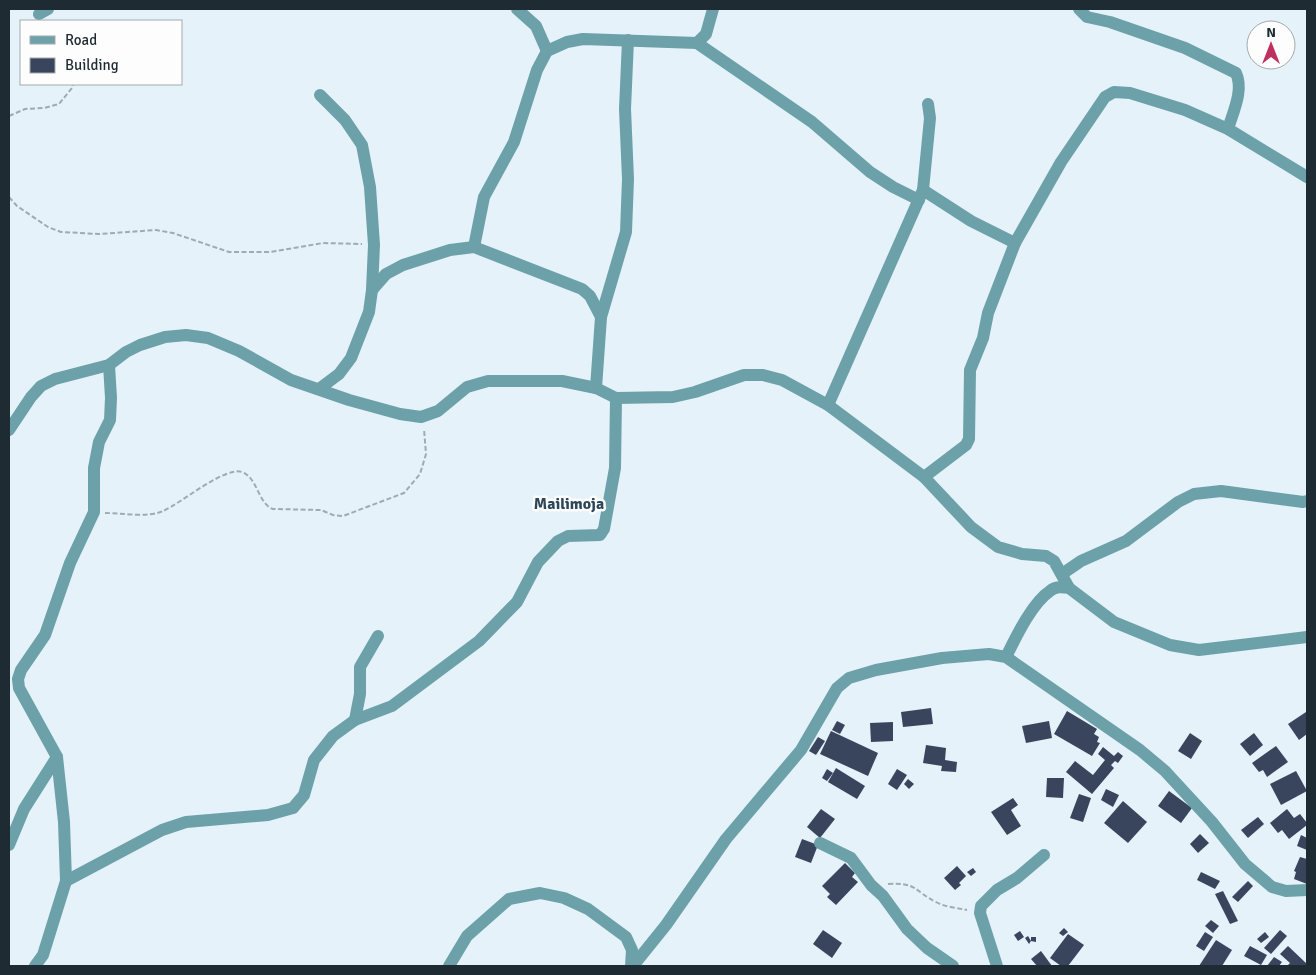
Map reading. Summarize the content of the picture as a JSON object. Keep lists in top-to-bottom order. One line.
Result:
{"districts":["Mailimoja"],"legend":["Road","Building"],"north":"top"}
